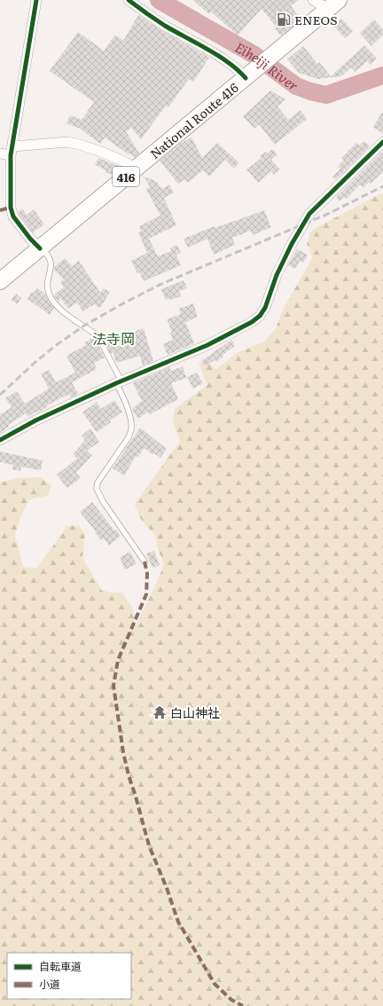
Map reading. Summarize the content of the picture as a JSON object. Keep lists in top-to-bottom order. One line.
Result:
{"streets":{"highway":["National Route 416","416"]},"districts":["法寺岡"],"water":["Eiheiji River"],"places":{"fuel station":["ENEOS"],"temple":["白山神社"]},"legend":["自転車道","小道"]}
